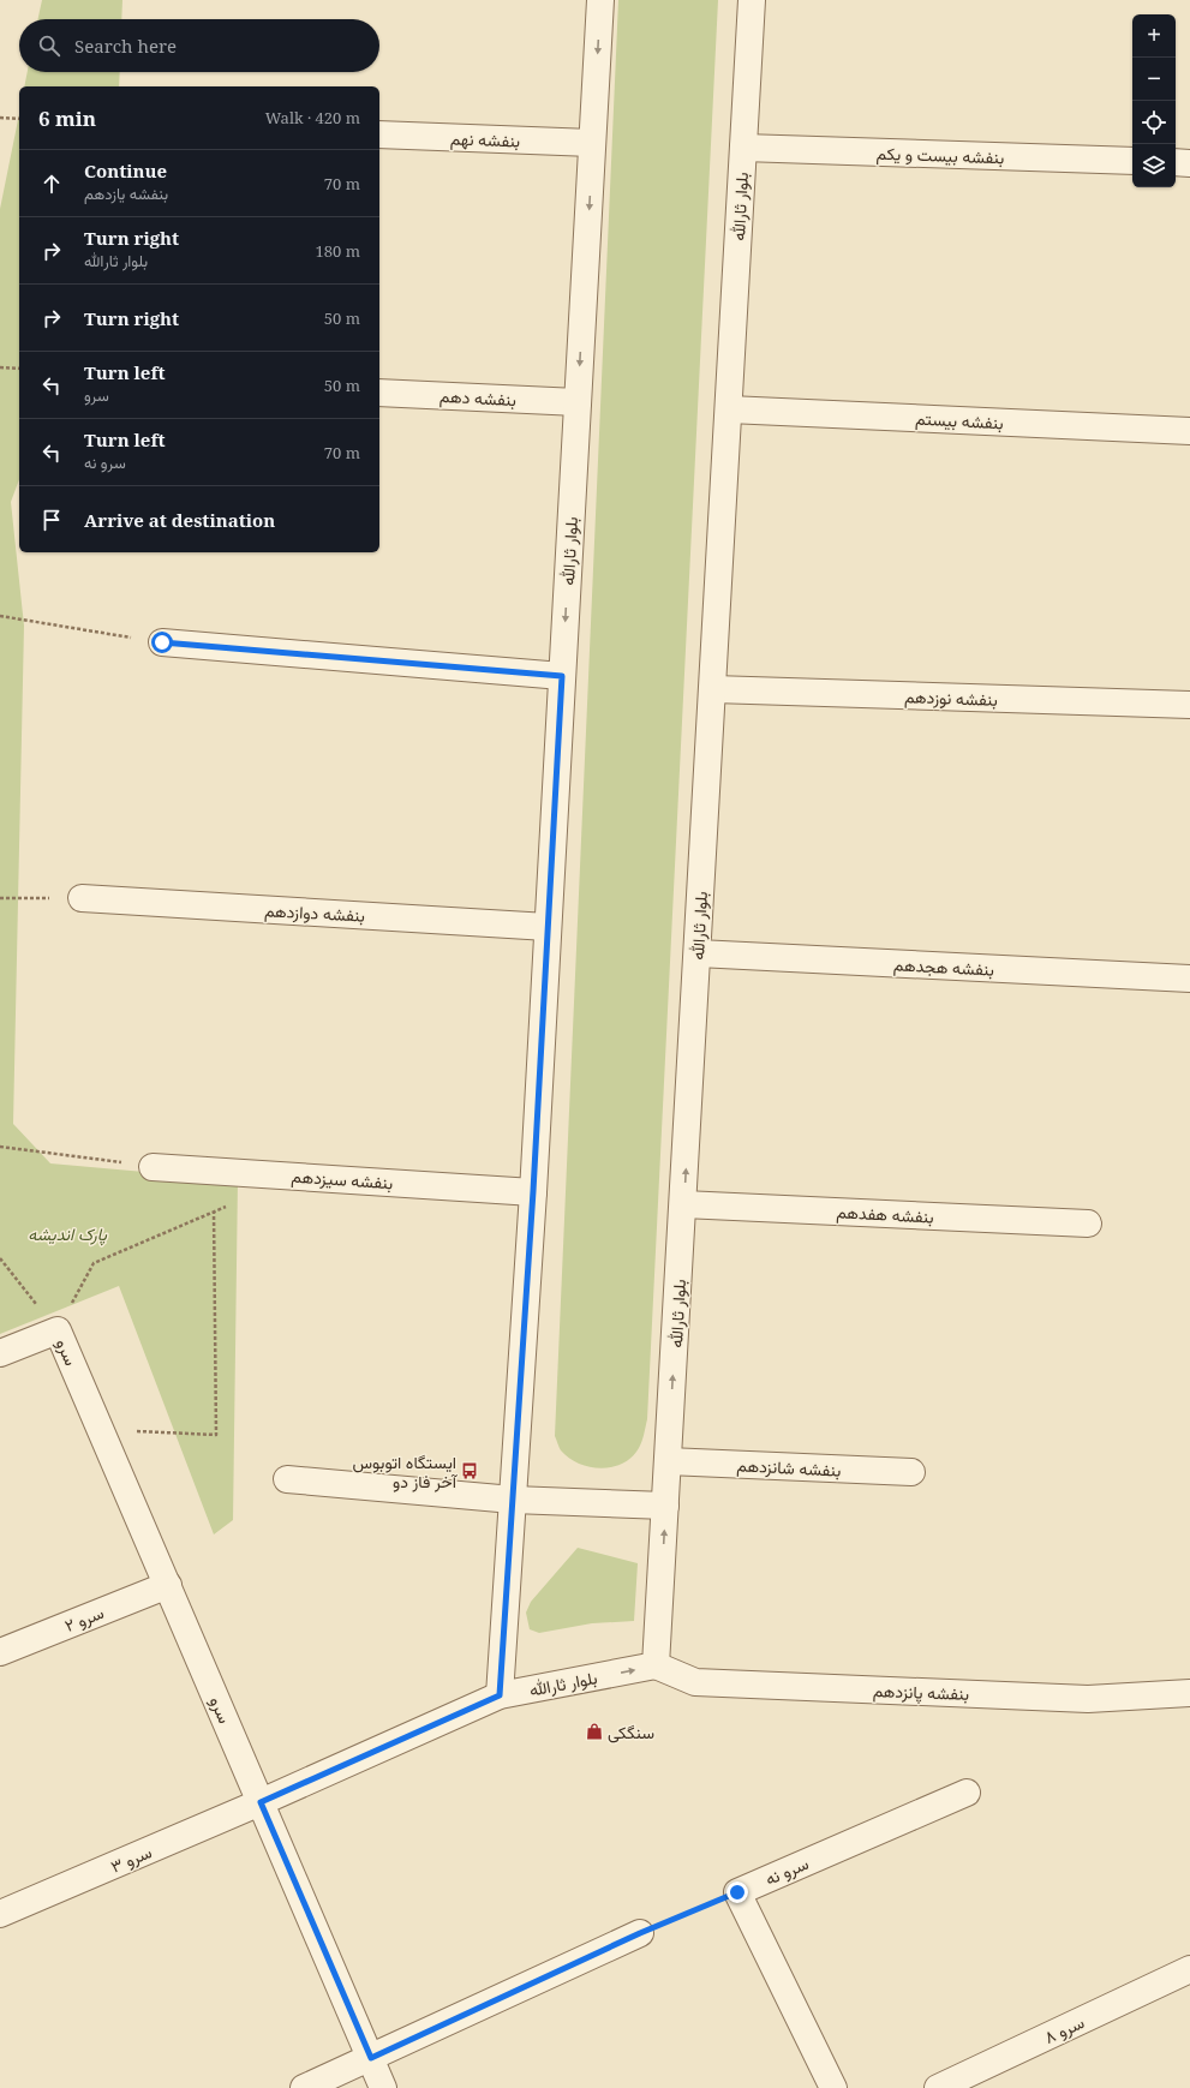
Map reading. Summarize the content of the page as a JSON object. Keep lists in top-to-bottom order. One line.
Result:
{"streets":{"street":["بنفشه نهم","بنفشه بیست و یکم","بلوار ثارالله","بنفشه دهم","بنفشه بیستم","بنفشه نوزدهم","بنفشه دوازدهم","بنفشه هجدهم","بنفشه سیزدهم","بنفشه هفدهم","سرو","بنفشه شانزدهم","سرو ۲","بنفشه پانزدهم","سرو ۳","سرو نه","سرو ۸"]},"crossings":[["بنفشه نهم","بلوار ثارالله"],["بنفشه بیست و یکم","بلوار ثارالله"],["بلوار ثارالله","بنفشه دهم"],["بلوار ثارالله","بنفشه بیستم"],["بلوار ثارالله","بنفشه نوزدهم"],["بلوار ثارالله","بنفشه دوازدهم"],["بلوار ثارالله","بنفشه هجدهم"],["بلوار ثارالله","بنفشه سیزدهم"],["بلوار ثارالله","بنفشه هفدهم"],["بلوار ثارالله","بنفشه شانزدهم"],["بلوار ثارالله","بنفشه پانزدهم"],["بلوار ثارالله","سرو ۳"],["سرو","سرو ۲"],["سرو","سرو ۳"]],"parks":["پارک اندیشه"],"places":{"bus stop":["ایستگاه اتوبوس آخر فاز دو"],"shop":["سنگکی"]},"page":{"map_buttons":["+","−"],"search":"Search here","heading":["6 min","Walk · 420 m"],"list":[["Continue","بنفشه یازدهم","70 m"],["Turn right","بلوار ثارالله","180 m"],["Turn right","50 m"],["Turn left","سرو","50 m"],["Turn left","سرو نه","70 m"],"Arrive at destination"]}}
